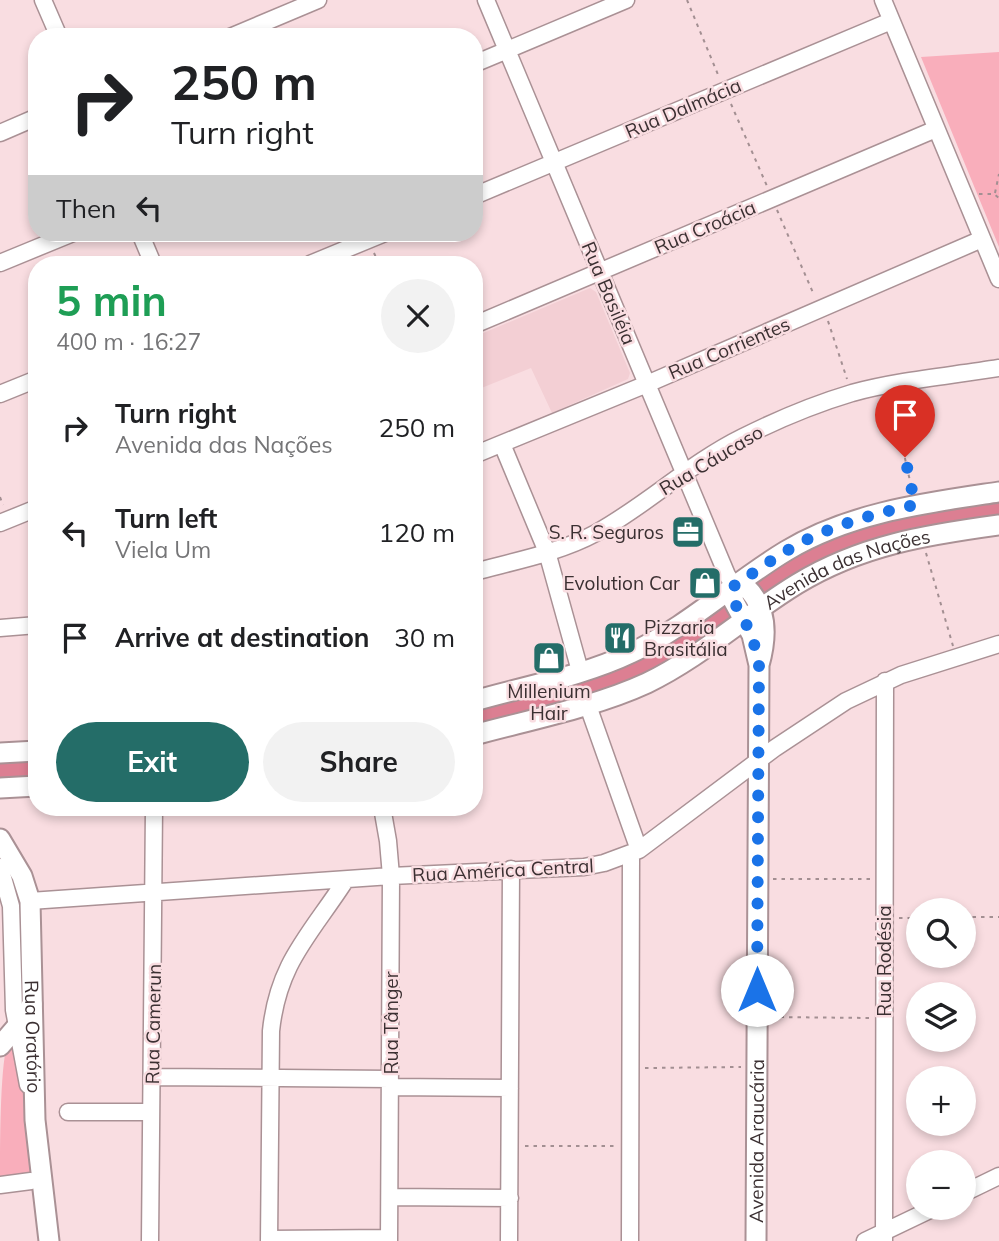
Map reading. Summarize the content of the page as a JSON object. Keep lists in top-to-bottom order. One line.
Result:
{"streets":{"main road":["Avenida das Nações","Rua Oratório","Avenida Araucária"],"street":["Rua Dalmácia","Rua Croácia","Rua Basiléia","Rua Corrientes","Rua Cáucaso","Rua América Central","Rua Rodésia","Rua Tânger","Rua Camerun"]},"crossings":[["Rua Dalmácia","Rua Basiléia"],["Rua Croácia","Rua Basiléia"],["Rua Basiléia","Rua Corrientes"],["Rua Basiléia","Rua Cáucaso"],["Rua Basiléia","Avenida das Nações"],["Rua Basiléia","Avenida Araucária"],["Avenida das Nações","Avenida Araucária"],["Rua América Central","Rua Rodésia"],["Rua América Central","Rua Tânger"],["Rua América Central","Rua Camerun"],["Rua América Central","Rua Oratório"],["Rua América Central","Avenida Araucária"]],"places":{"office":["S. R. Seguros"],"shop":["Evolution Car","Millenium Hair"],"restaurant":["Pizzaria Brasitália"]},"page":{"turn":["250 m","Turn right"],"then":"Then","heading":["5 min","400 m · 16:27"],"list":[{"name":"Turn right","note":"Avenida das Nações","value":"250 m"},{"name":"Turn left","note":"Viela Um","value":"120 m"},{"name":"Arrive at destination","value":"30 m"}],"buttons":["Exit","Share"],"map_buttons":["+","−"]}}
